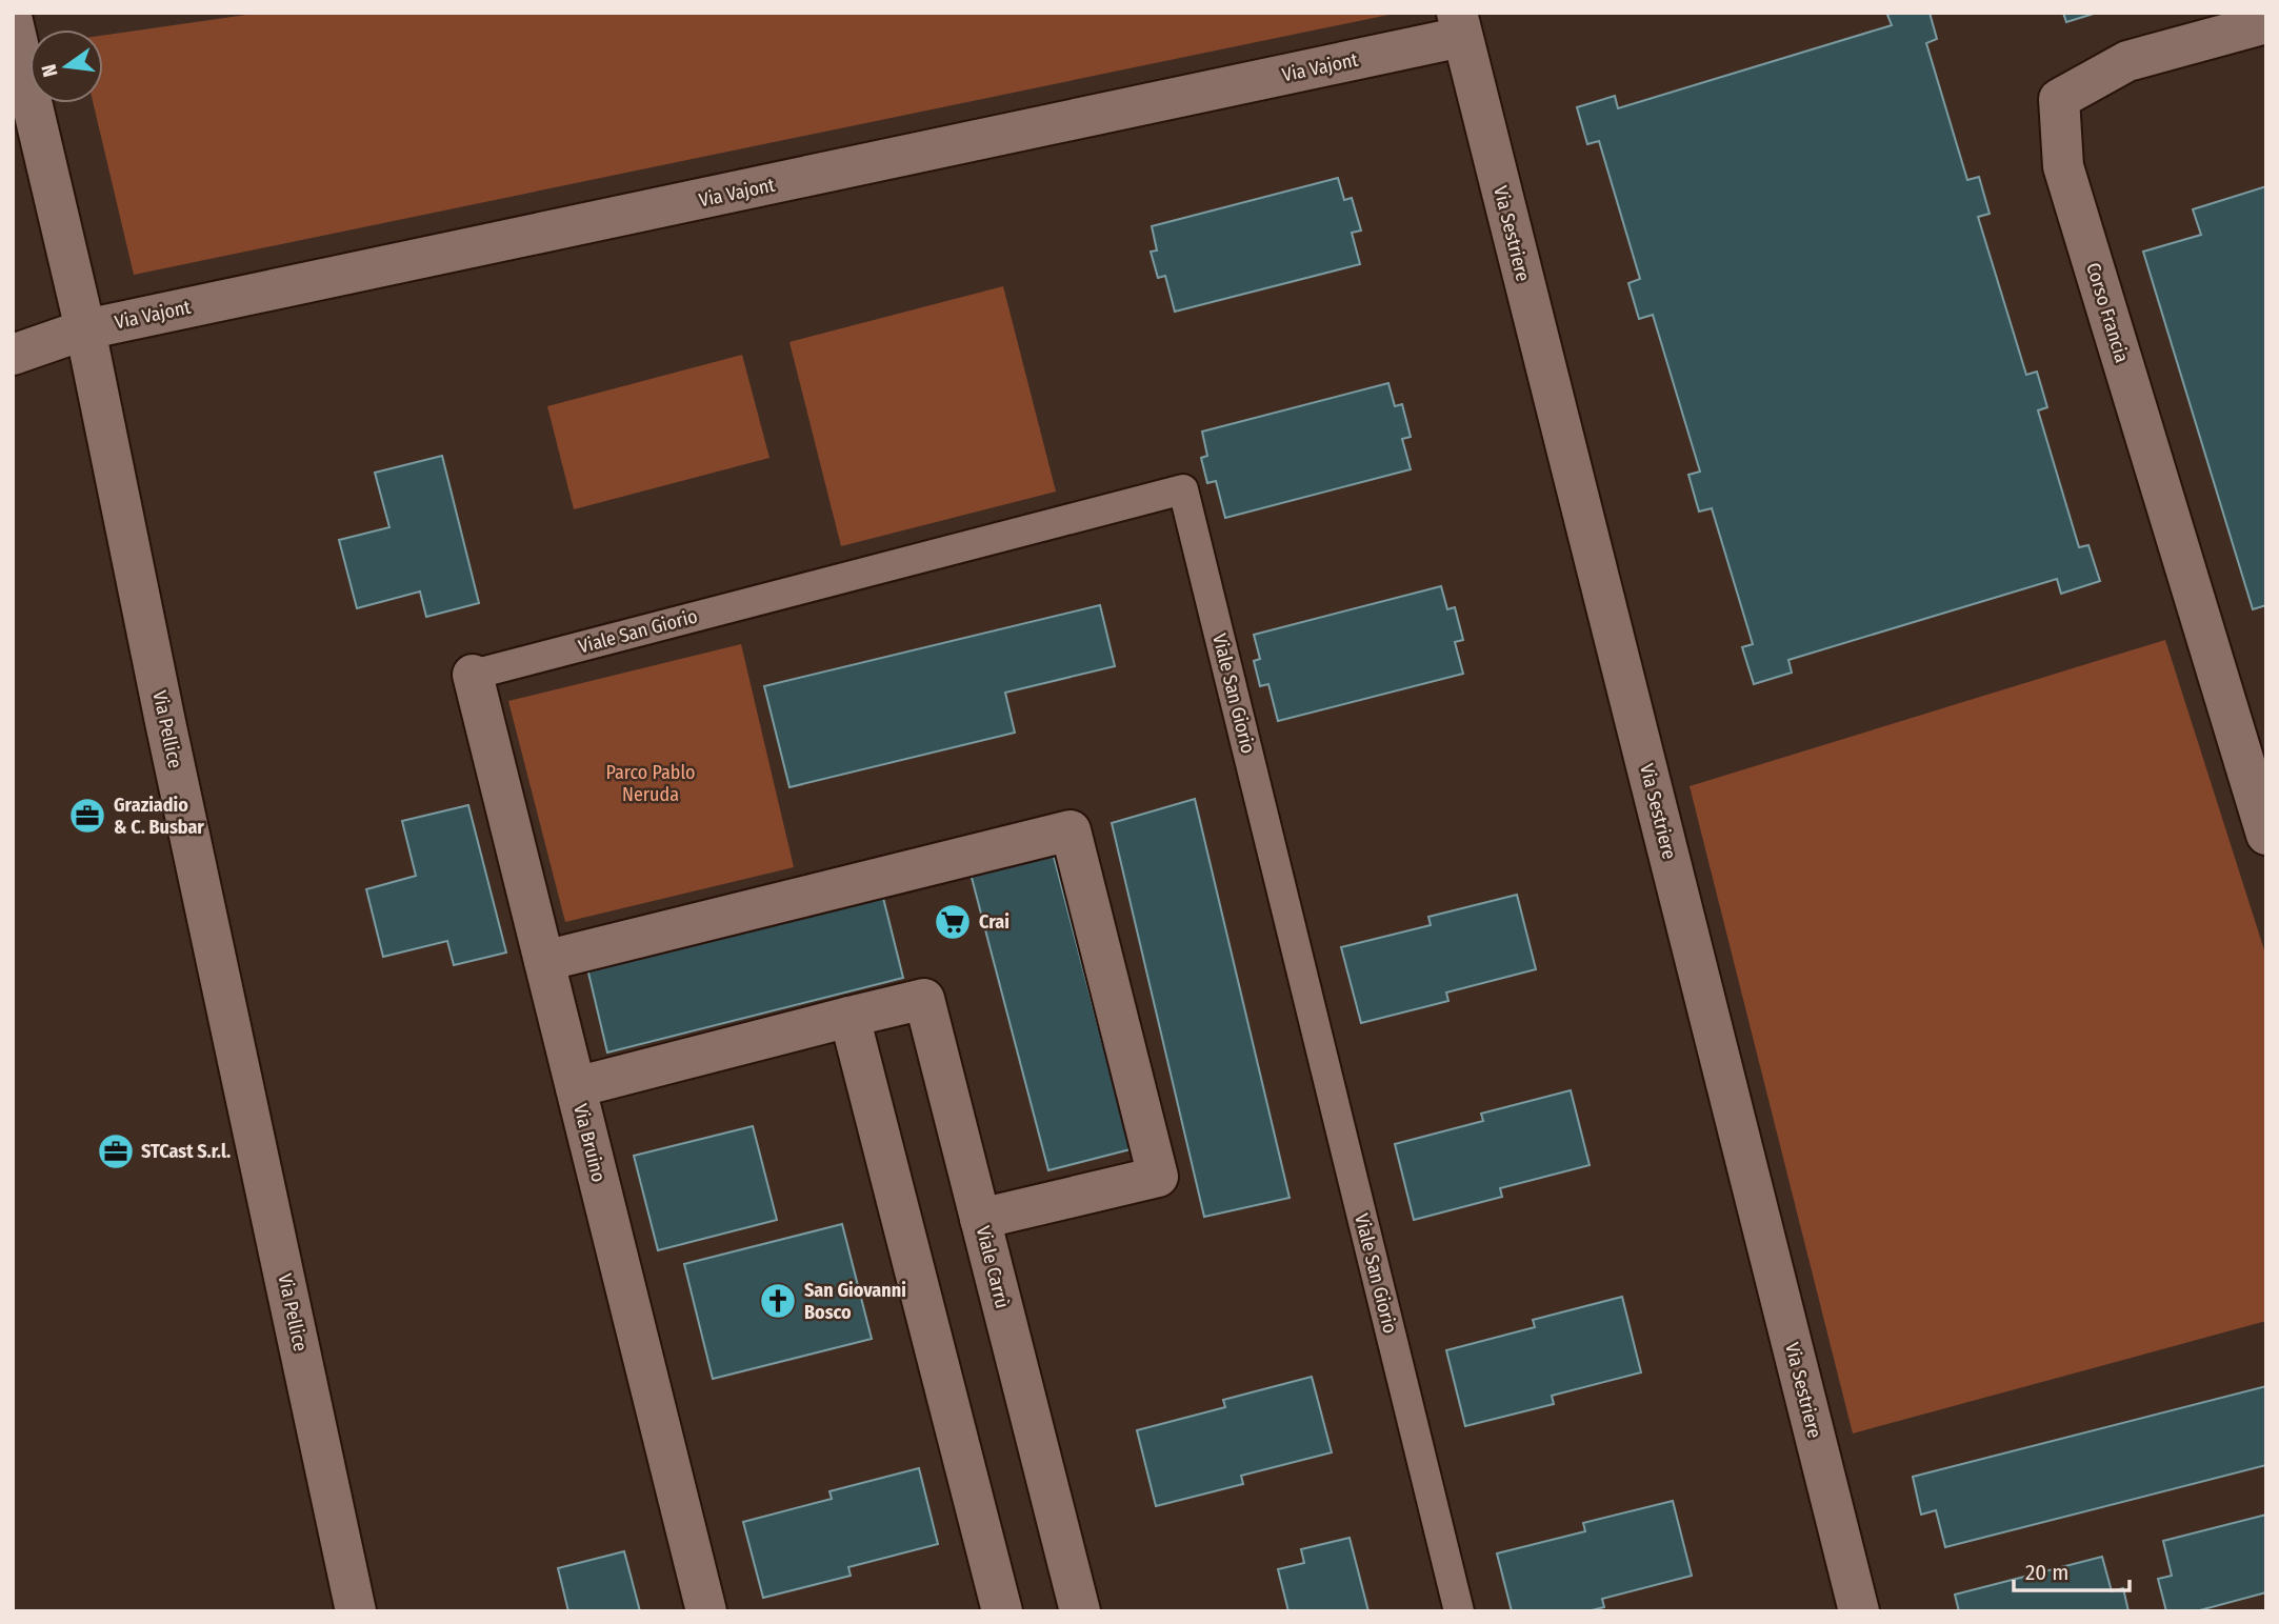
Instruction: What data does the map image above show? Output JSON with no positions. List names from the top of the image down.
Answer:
{
  "streets": {
    "street": [
      "Via Vajont",
      "Via Sestriere",
      "Corso Francia",
      "Viale San Giorio",
      "Via Pellice",
      "Via Bruino",
      "Viale Carrù"
    ]
  },
  "crossings": [
    ["Via Vajont", "Via Sestriere"],
    ["Via Vajont", "Via Pellice"],
    ["Viale San Giorio", "Via Bruino"],
    ["Via Bruino", "Viale Carrù"]
  ],
  "parks": ["Parco Pablo Neruda"],
  "places": {
    "office": ["Graziadio & C. Busbar", "STCast S.r.l."],
    "supermarket": ["Crai"],
    "church": ["San Giovanni Bosco"]
  },
  "scale_bar": "20 m",
  "north": "left"
}
